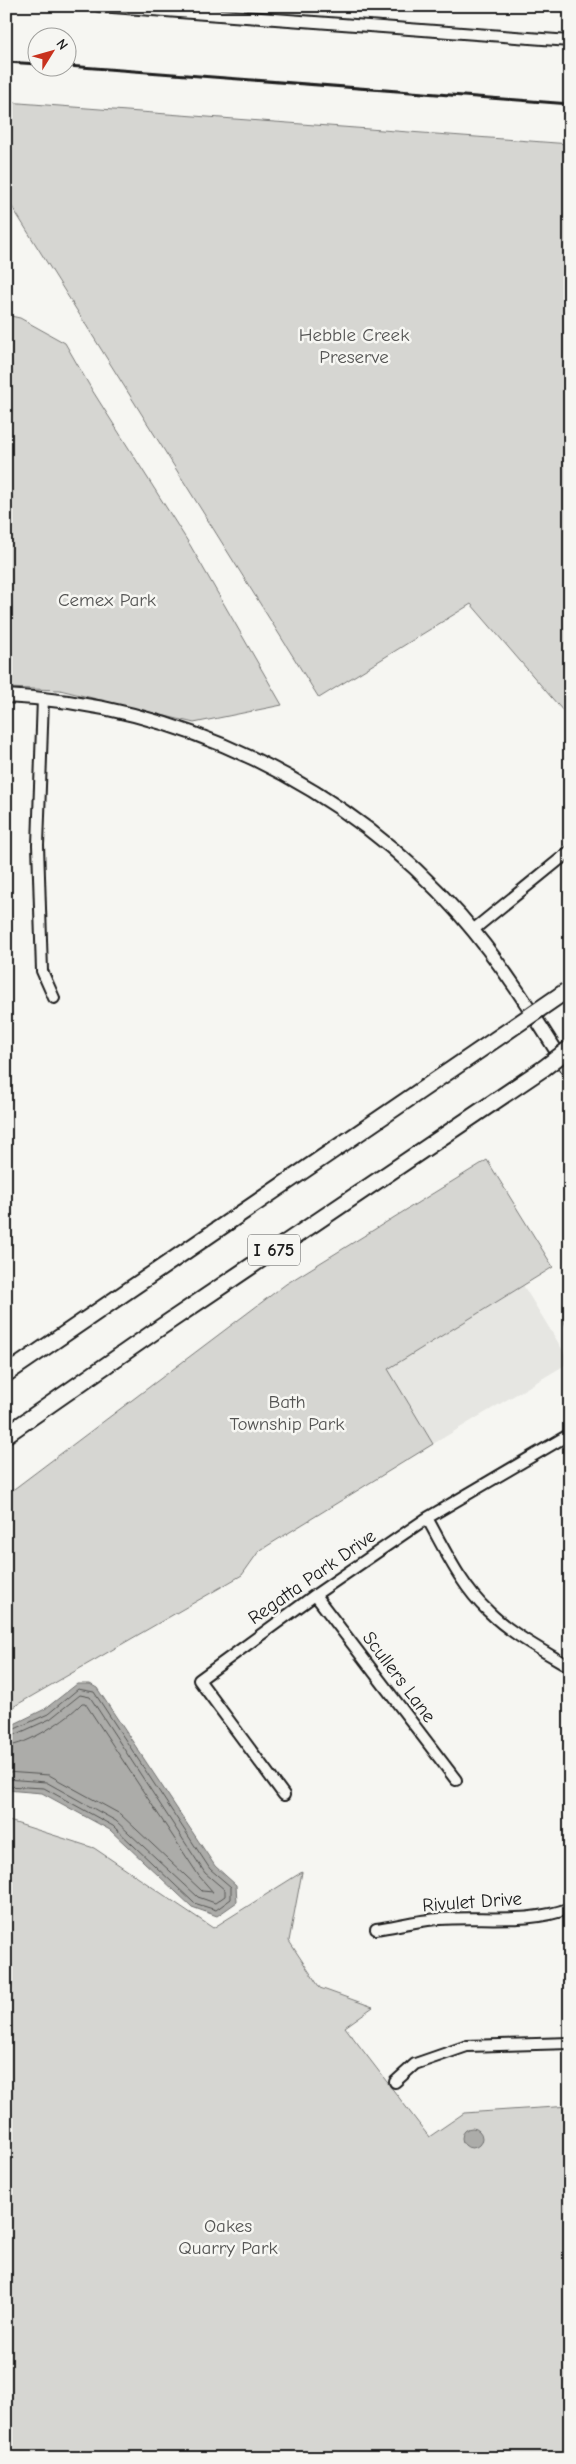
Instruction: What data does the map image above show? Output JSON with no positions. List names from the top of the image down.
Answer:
{
  "streets": {
    "highway": ["I 675"],
    "street": ["Regatta Park Drive", "Scullers Lane", "Rivulet Drive"]
  },
  "crossings": [
    ["Regatta Park Drive", "Scullers Lane"]
  ],
  "parks": [
    "Hebble Creek Preserve",
    "Cemex Park",
    "Bath Township Park",
    "Oakes Quarry Park"
  ],
  "north": "top right"
}
